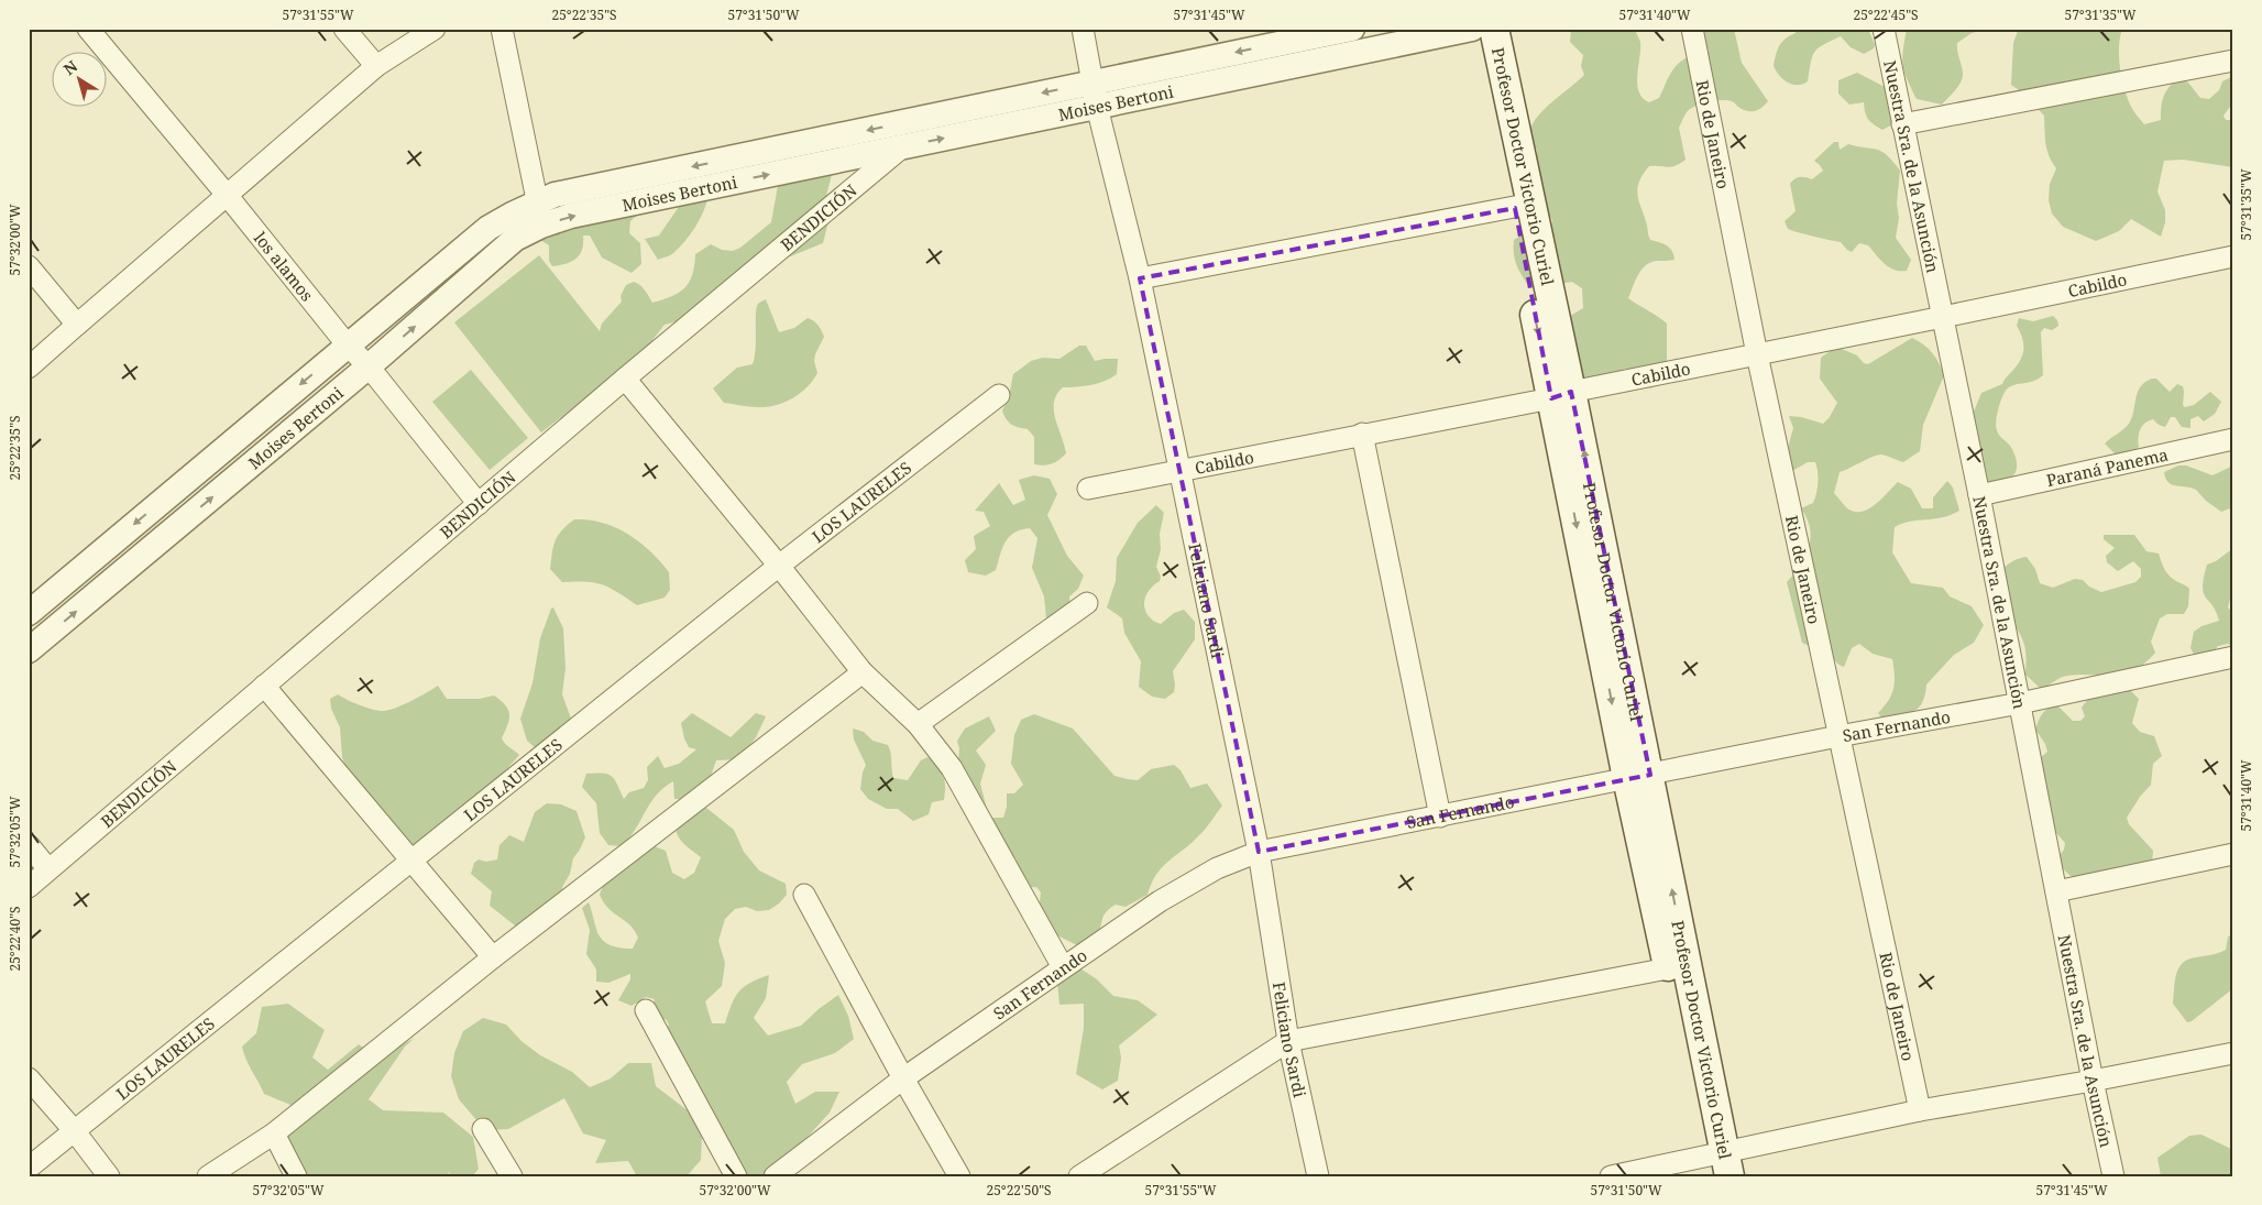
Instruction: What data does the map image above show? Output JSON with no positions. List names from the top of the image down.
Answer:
{
  "streets": {
    "main road": ["Profesor Doctor Victorio Curiel"],
    "street": [
      "Moises Bertoni",
      "Rio de Janeiro",
      "Nuestra Sra. de la Asunción",
      "BENDICIÓN",
      "los alamos",
      "Cabildo",
      "Paraná Panema",
      "LOS LAURELES",
      "Feliciano Sardi",
      "San Fernando"
    ]
  },
  "crossings": [
    ["Moises Bertoni", "Profesor Doctor Victorio Curiel"],
    ["Moises Bertoni", "BENDICIÓN"],
    ["Moises Bertoni", "los alamos"],
    ["Moises Bertoni", "Feliciano Sardi"],
    ["Rio de Janeiro", "Cabildo"],
    ["Rio de Janeiro", "San Fernando"],
    ["Nuestra Sra. de la Asunción", "Cabildo"],
    ["Nuestra Sra. de la Asunción", "Paraná Panema"],
    ["Nuestra Sra. de la Asunción", "San Fernando"],
    ["Profesor Doctor Victorio Curiel", "Cabildo"],
    ["Profesor Doctor Victorio Curiel", "San Fernando"],
    ["BENDICIÓN", "los alamos"],
    ["Cabildo", "Feliciano Sardi"],
    ["Feliciano Sardi", "San Fernando"]
  ],
  "north": "top left",
  "coordinates": [
    "57°31'55\"W",
    "25°22'35\"S",
    "57°31'50\"W",
    "57°31'45\"W",
    "57°31'40\"W",
    "25°22'45\"S",
    "57°31'35\"W",
    "57°32'00\"W",
    "57°32'05\"W",
    "25°22'40\"S",
    "25°22'50\"S"
  ]
}
